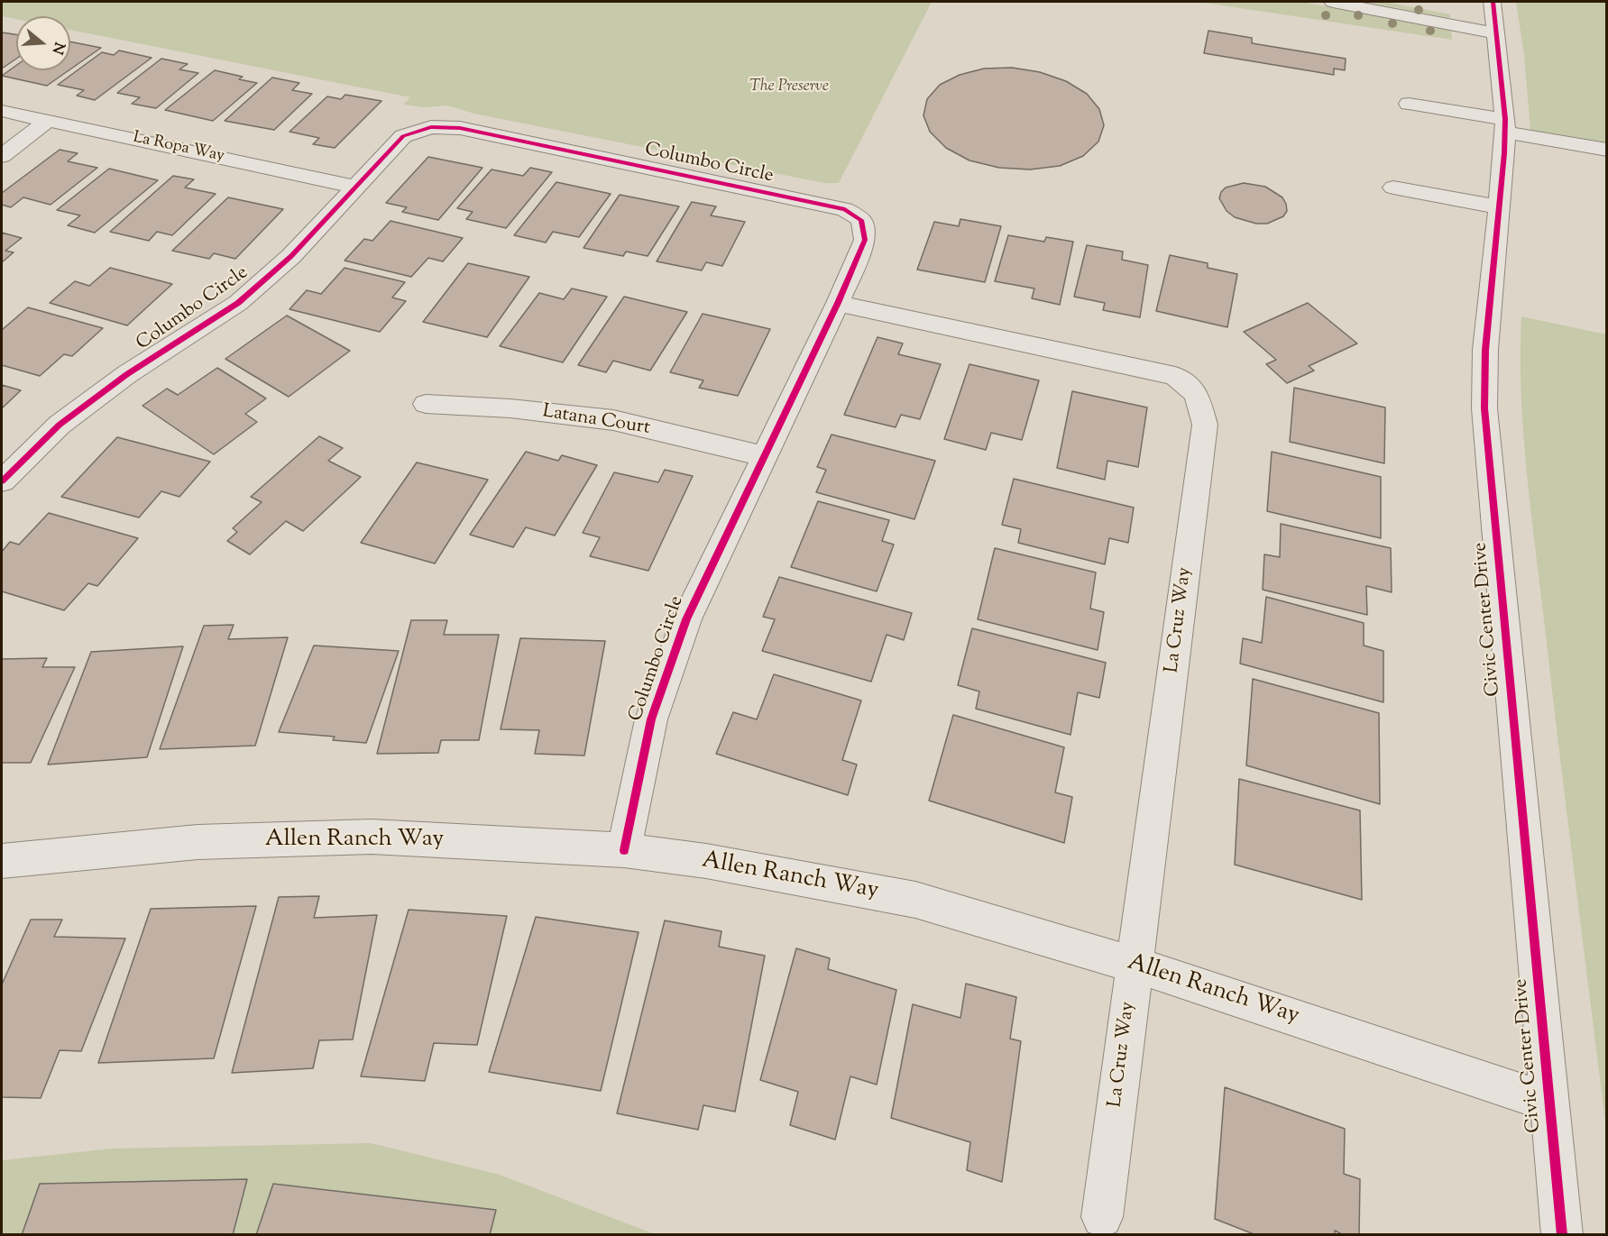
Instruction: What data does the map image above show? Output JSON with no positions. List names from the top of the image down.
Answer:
{
  "streets": {
    "street": [
      "La Ropa Way",
      "Columbo Circle",
      "Latana Court",
      "Civic Center Drive",
      "La Cruz Way",
      "Allen Ranch Way"
    ]
  },
  "crossings": [
    ["La Ropa Way", "Columbo Circle"],
    ["Columbo Circle", "Latana Court"],
    ["Columbo Circle", "La Cruz Way"],
    ["Columbo Circle", "Allen Ranch Way"],
    ["Civic Center Drive", "Allen Ranch Way"],
    ["La Cruz Way", "Allen Ranch Way"]
  ],
  "parks": ["The Preserve"],
  "north": "right"
}
